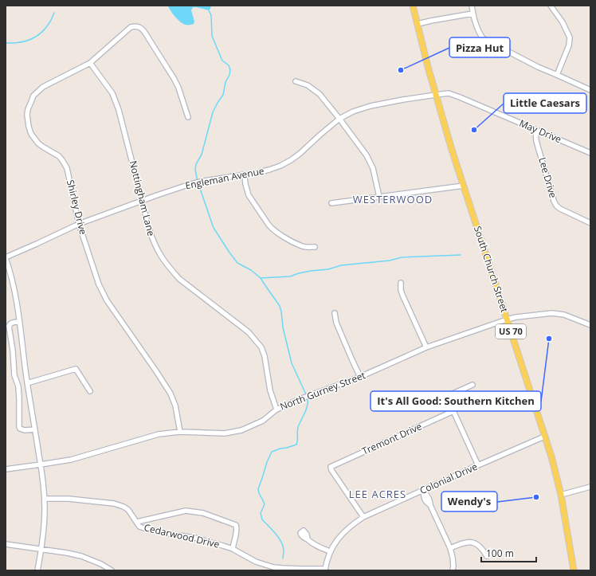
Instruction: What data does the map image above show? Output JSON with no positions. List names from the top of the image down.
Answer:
{
  "streets": {
    "main road": ["South Church Street", "US 70"],
    "street": [
      "May Drive",
      "Lee Drive",
      "Engleman Avenue",
      "Nottingham Lane",
      "Shirley Drive",
      "North Gurney Street",
      "Tremont Drive",
      "Colonial Drive",
      "Cedarwood Drive"
    ]
  },
  "crossings": [
    ["May Drive", "Lee Drive"],
    ["May Drive", "Engleman Avenue"],
    ["May Drive", "South Church Street"],
    ["Engleman Avenue", "Nottingham Lane"],
    ["Engleman Avenue", "Shirley Drive"],
    ["Engleman Avenue", "South Church Street"],
    ["Nottingham Lane", "Shirley Drive"],
    ["Nottingham Lane", "North Gurney Street"],
    ["Shirley Drive", "North Gurney Street"],
    ["South Church Street", "North Gurney Street"],
    ["South Church Street", "Colonial Drive"],
    ["Tremont Drive", "Colonial Drive"],
    ["Colonial Drive", "Cedarwood Drive"]
  ],
  "districts": ["WESTERWOOD", "LEE ACRES"],
  "places": [
    "Pizza Hut",
    "Little Caesars",
    "It's All Good: Southern Kitchen",
    "Wendy's"
  ],
  "scale_bar": "100 m"
}
